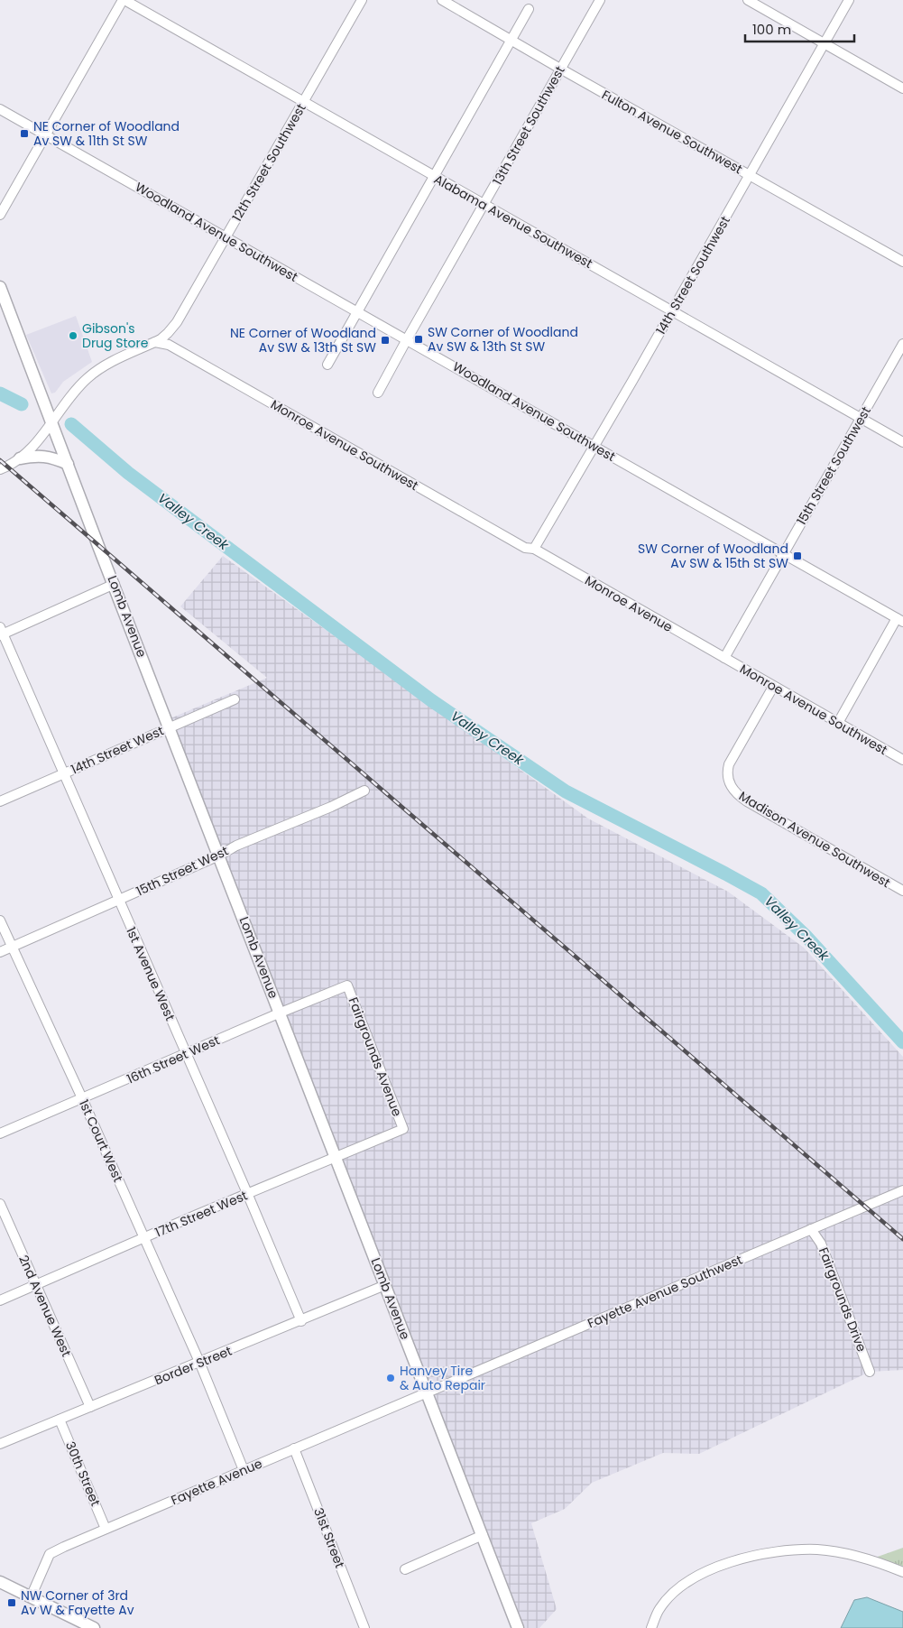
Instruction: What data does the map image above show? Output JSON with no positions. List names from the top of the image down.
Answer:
{
  "streets": {
    "main road": ["Lomb Avenue"],
    "street": [
      "13th Street Southwest",
      "Fulton Avenue Southwest",
      "12th Street Southwest",
      "Alabama Avenue Southwest",
      "Woodland Avenue Southwest",
      "14th Street Southwest",
      "Monroe Avenue Southwest",
      "15th Street Southwest",
      "Monroe Avenue",
      "14th Street West",
      "Madison Avenue Southwest",
      "15th Street West",
      "1st Avenue West",
      "Fairgrounds Avenue",
      "16th Street West",
      "1st Court West",
      "17th Street West",
      "Fayette Avenue Southwest",
      "Fairgrounds Drive",
      "2nd Avenue West",
      "Border Street",
      "30th Street",
      "Fayette Avenue",
      "31st Street"
    ]
  },
  "crossings": [
    ["13th Street Southwest", "Fulton Avenue Southwest"],
    ["13th Street Southwest", "Alabama Avenue Southwest"],
    ["13th Street Southwest", "Woodland Avenue Southwest"],
    ["Fulton Avenue Southwest", "14th Street Southwest"],
    ["12th Street Southwest", "Alabama Avenue Southwest"],
    ["12th Street Southwest", "Woodland Avenue Southwest"],
    ["12th Street Southwest", "Monroe Avenue Southwest"],
    ["12th Street Southwest", "Lomb Avenue"],
    ["Alabama Avenue Southwest", "14th Street Southwest"],
    ["Alabama Avenue Southwest", "15th Street Southwest"],
    ["Woodland Avenue Southwest", "14th Street Southwest"],
    ["Woodland Avenue Southwest", "15th Street Southwest"],
    ["14th Street Southwest", "Monroe Avenue Southwest"],
    ["14th Street Southwest", "Monroe Avenue"],
    ["Monroe Avenue Southwest", "15th Street Southwest"],
    ["Monroe Avenue Southwest", "Monroe Avenue"],
    ["Monroe Avenue Southwest", "Madison Avenue Southwest"],
    ["15th Street Southwest", "Monroe Avenue"],
    ["Lomb Avenue", "14th Street West"],
    ["Lomb Avenue", "15th Street West"],
    ["Lomb Avenue", "16th Street West"],
    ["Lomb Avenue", "17th Street West"],
    ["Lomb Avenue", "Fayette Avenue Southwest"],
    ["Lomb Avenue", "Border Street"],
    ["Lomb Avenue", "Fayette Avenue"],
    ["14th Street West", "1st Avenue West"],
    ["15th Street West", "1st Avenue West"],
    ["15th Street West", "1st Court West"],
    ["1st Avenue West", "16th Street West"],
    ["1st Avenue West", "17th Street West"],
    ["1st Avenue West", "Border Street"],
    ["Fairgrounds Avenue", "16th Street West"],
    ["Fairgrounds Avenue", "17th Street West"],
    ["16th Street West", "1st Court West"],
    ["1st Court West", "17th Street West"],
    ["1st Court West", "Border Street"],
    ["17th Street West", "2nd Avenue West"],
    ["Fayette Avenue Southwest", "Fairgrounds Drive"],
    ["Fayette Avenue Southwest", "Fayette Avenue"],
    ["2nd Avenue West", "Border Street"],
    ["Border Street", "30th Street"],
    ["30th Street", "Fayette Avenue"],
    ["Fayette Avenue", "31st Street"]
  ],
  "water": ["Valley Creek"],
  "places": {
    "transit": [
      "NE Corner of Woodland Av SW & 11th St SW",
      "SW Corner of Woodland Av SW & 13th St SW",
      "NE Corner of Woodland Av SW & 13th St SW",
      "SW Corner of Woodland Av SW & 15th St SW",
      "NW Corner of 3rd Av W & Fayette Av"
    ],
    "other": ["Gibson's Drug Store", "Hanvey Tire & Auto Repair"]
  },
  "scale_bar": "100 m"
}
